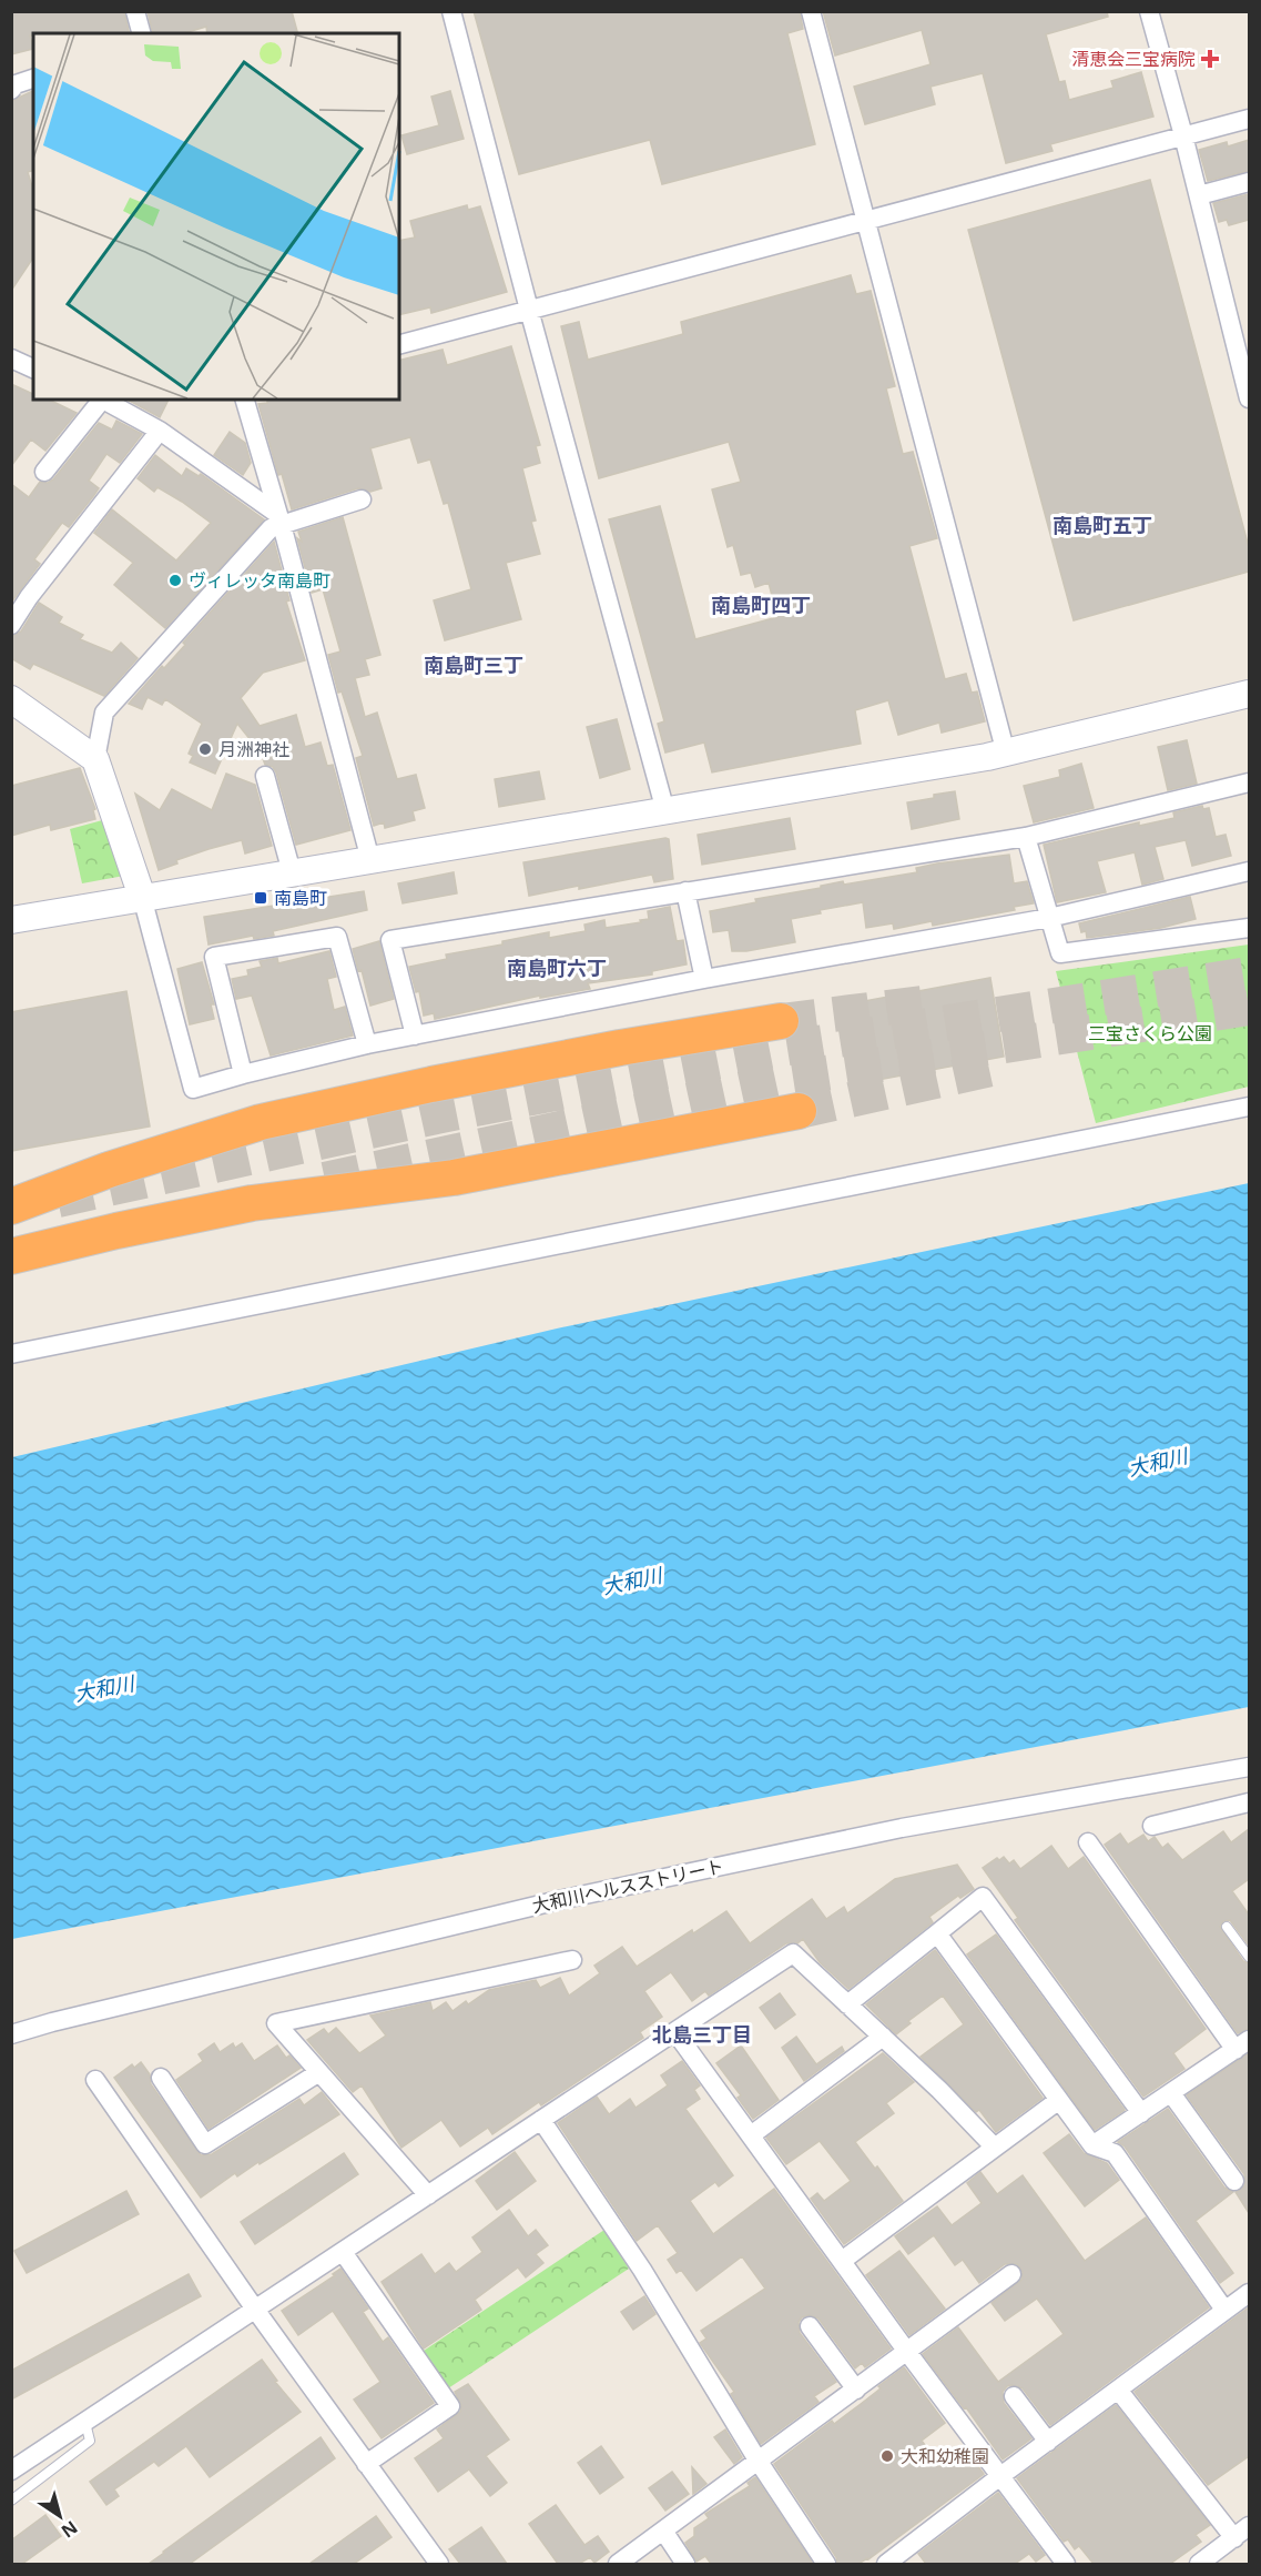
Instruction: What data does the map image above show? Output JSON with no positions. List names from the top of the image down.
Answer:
{
  "streets": {
    "street": ["大和川ヘルスストリート"]
  },
  "districts": [
    "南島町五丁",
    "南島町四丁",
    "南島町三丁",
    "南島町六丁",
    "北島三丁目"
  ],
  "water": ["大和川"],
  "parks": ["三宝さくら公園"],
  "places": {
    "health": ["清恵会三宝病院"],
    "other": ["ヴィレッタ南島町", "月洲神社", "大和幼稚園"],
    "transit": ["南島町"]
  },
  "north": "bottom right"
}
